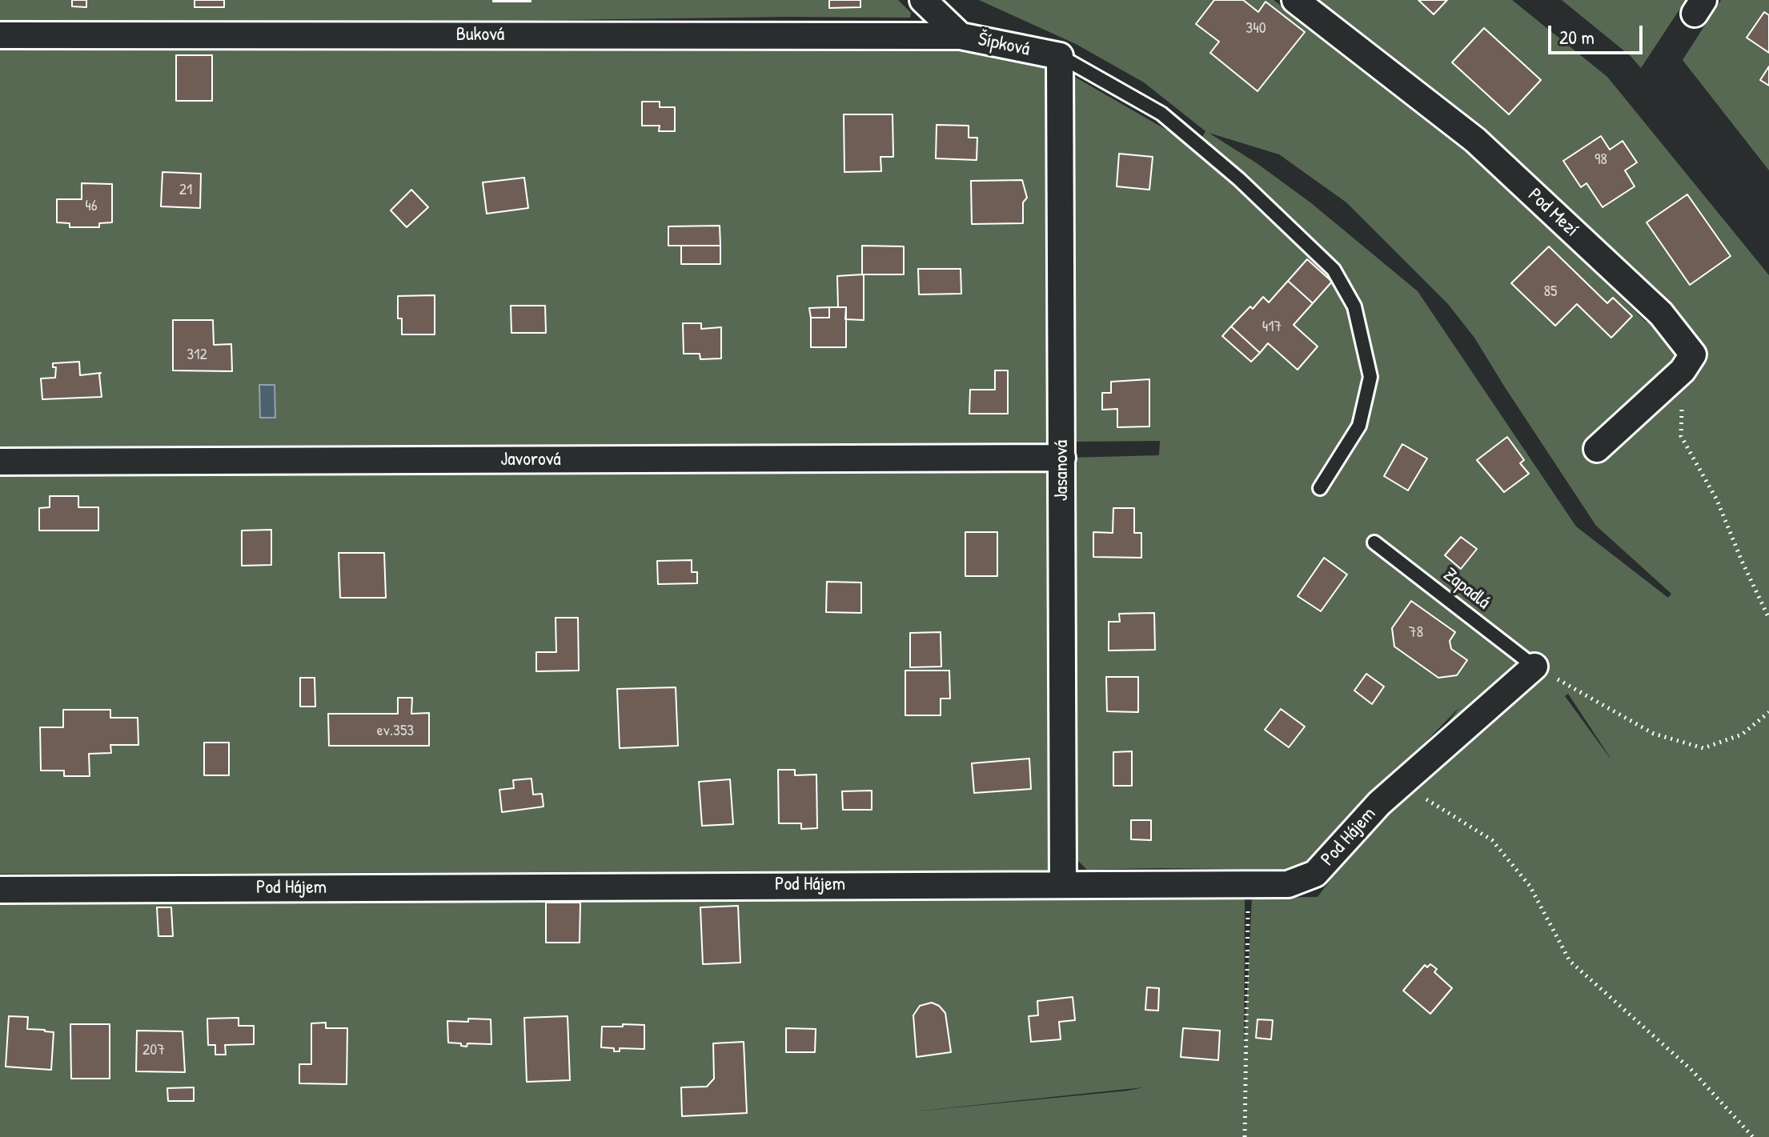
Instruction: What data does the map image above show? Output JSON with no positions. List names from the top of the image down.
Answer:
{
  "streets": {
    "street": [
      "Buková",
      "Šípková",
      "Pod Mezí",
      "Javorová",
      "Jasanová",
      "Pod Hájem"
    ],
    "lane": ["Zapadlá"]
  },
  "crossings": [
    ["Buková", "Šípková"],
    ["Šípková", "Jasanová"],
    ["Javorová", "Jasanová"],
    ["Jasanová", "Pod Hájem"],
    ["Zapadlá", "Pod Hájem"]
  ],
  "house_numbers": [
    "340",
    "98",
    "21",
    "46",
    "85",
    "417",
    "312",
    "78",
    "ev.353",
    "207"
  ],
  "scale_bar": "20 m"
}
